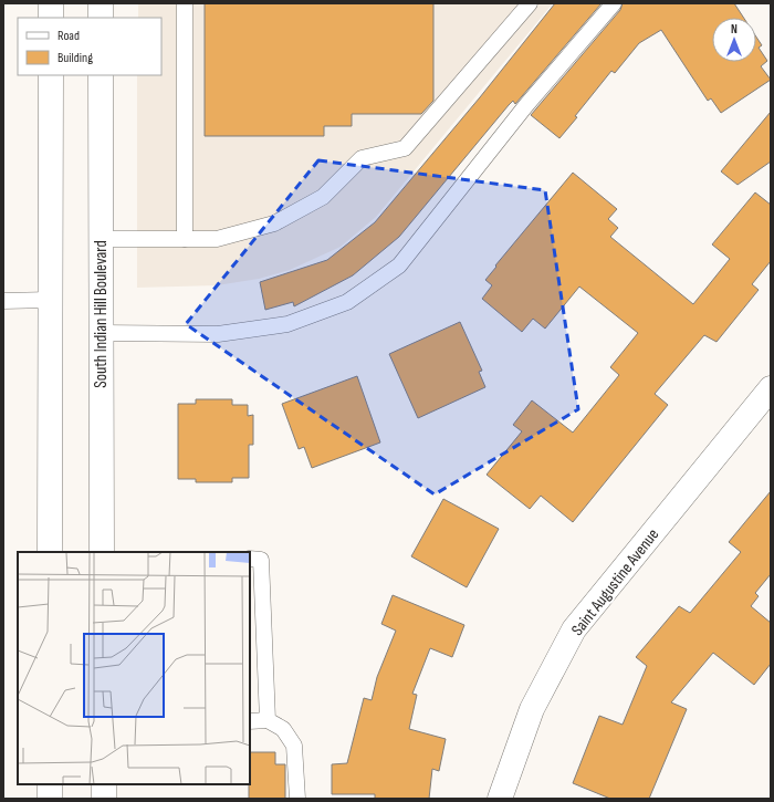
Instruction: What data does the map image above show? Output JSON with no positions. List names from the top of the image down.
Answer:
{
  "streets": {
    "main road": ["South Indian Hill Boulevard", "Saint Augustine Avenue"]
  },
  "legend": ["Road", "Building"],
  "north": "top"
}
